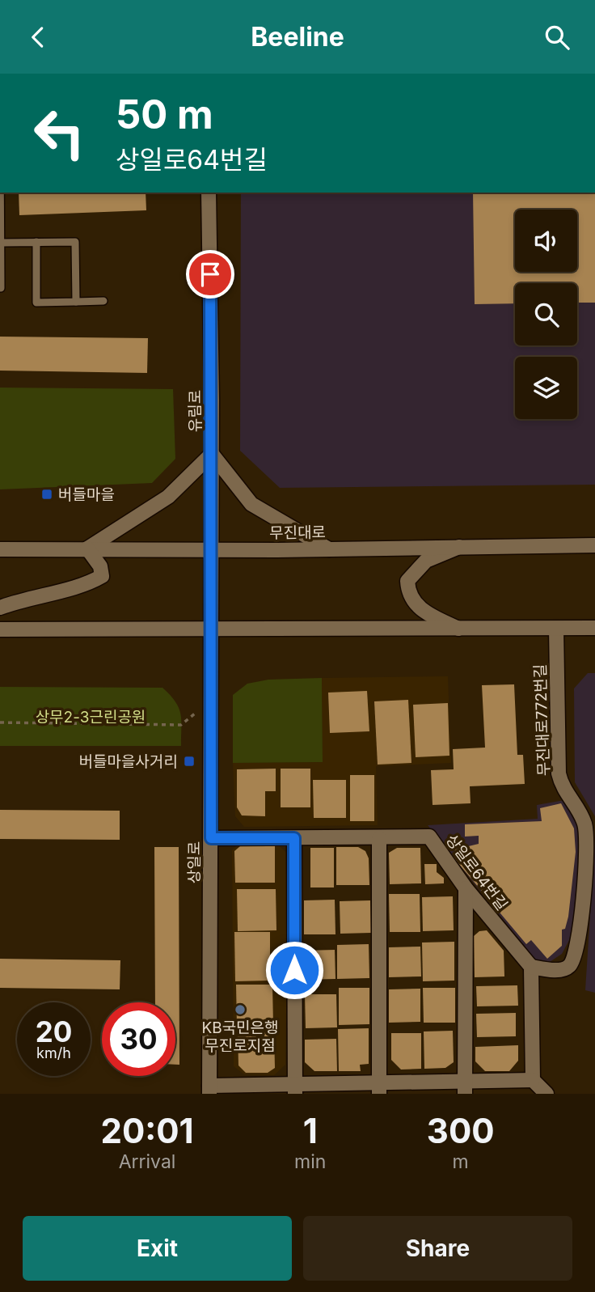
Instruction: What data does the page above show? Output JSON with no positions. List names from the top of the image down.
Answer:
{
  "streets": {
    "street": [
      "유림로",
      "무진대로",
      "무진대로772번길",
      "상일로",
      "상일로64번길"
    ]
  },
  "crossings": [
    ["유림로", "무진대로"],
    ["유림로", "상일로"],
    ["무진대로772번길", "상일로64번길"],
    ["상일로", "상일로64번길"]
  ],
  "parks": ["상무2-3근린공원"],
  "places": {
    "transit": ["버들마을", "버들마을사거리"],
    "other": ["KB국민은행 무진로지점"]
  },
  "page": {
    "header": "Beeline",
    "turn": ["50 m", "상일로64번길"],
    "speed": "20 km/h",
    "limit": "30",
    "eta": [
      "20:01",
      "Arrival",
      "1",
      "min",
      "300",
      "m"
    ],
    "buttons": ["Exit", "Share"]
  }
}
